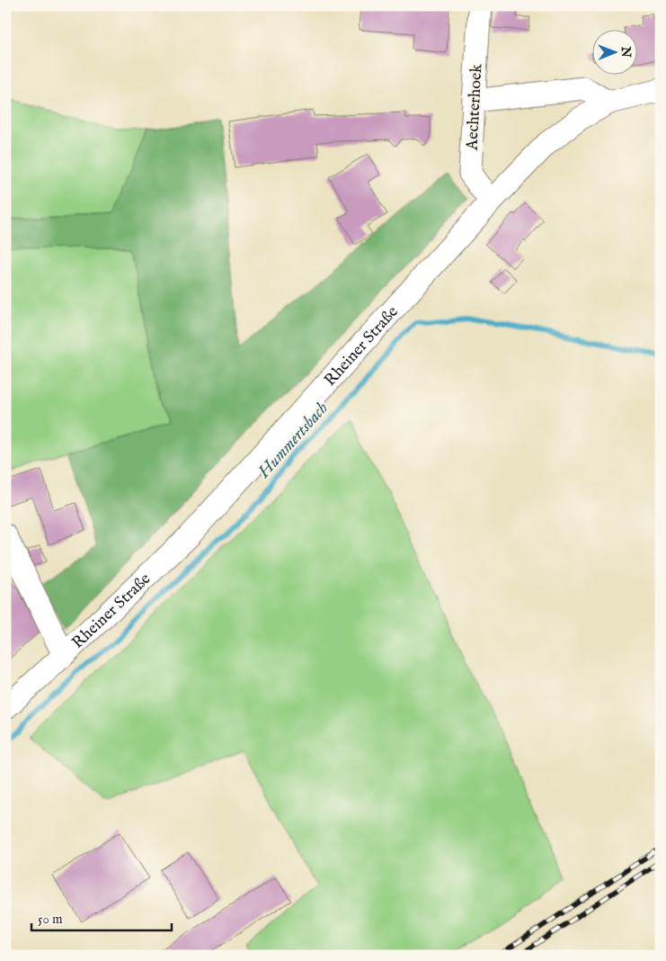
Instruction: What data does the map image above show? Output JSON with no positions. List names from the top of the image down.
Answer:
{
  "streets": {
    "street": ["Aechterhoek", "Rheiner Straße"]
  },
  "crossings": [
    ["Aechterhoek", "Rheiner Straße"]
  ],
  "water": ["Hummertsbach"],
  "scale_bar": "50 m",
  "north": "right"
}
